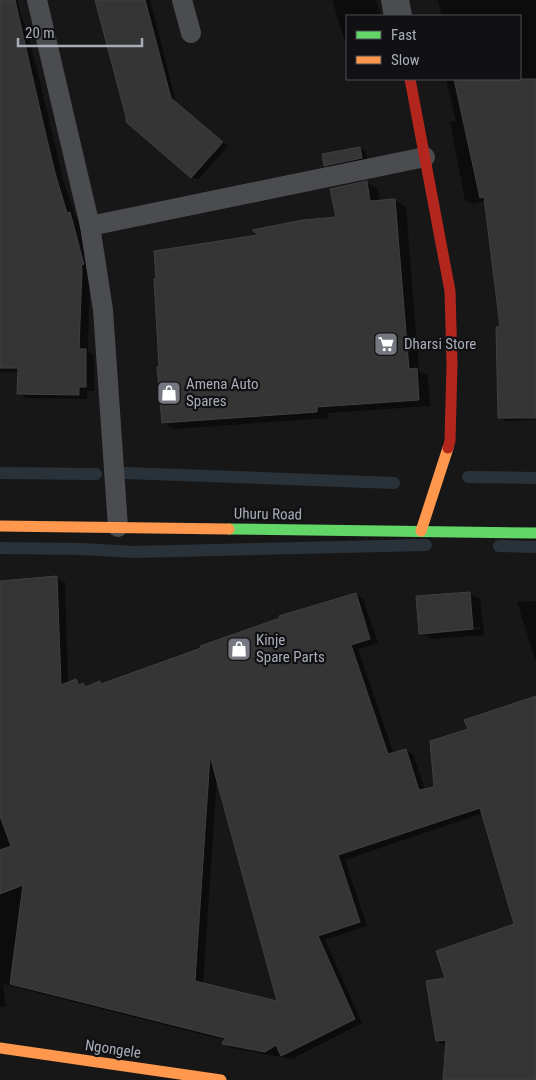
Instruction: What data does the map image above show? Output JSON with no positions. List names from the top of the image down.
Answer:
{
  "streets": {
    "street": ["Uhuru Road", "Ngongele"]
  },
  "places": {
    "supermarket": ["Dharsi Store"],
    "shop": ["Amena Auto Spares", "Kinje Spare Parts"]
  },
  "legend": ["Fast", "Slow"],
  "scale_bar": "20 m"
}
